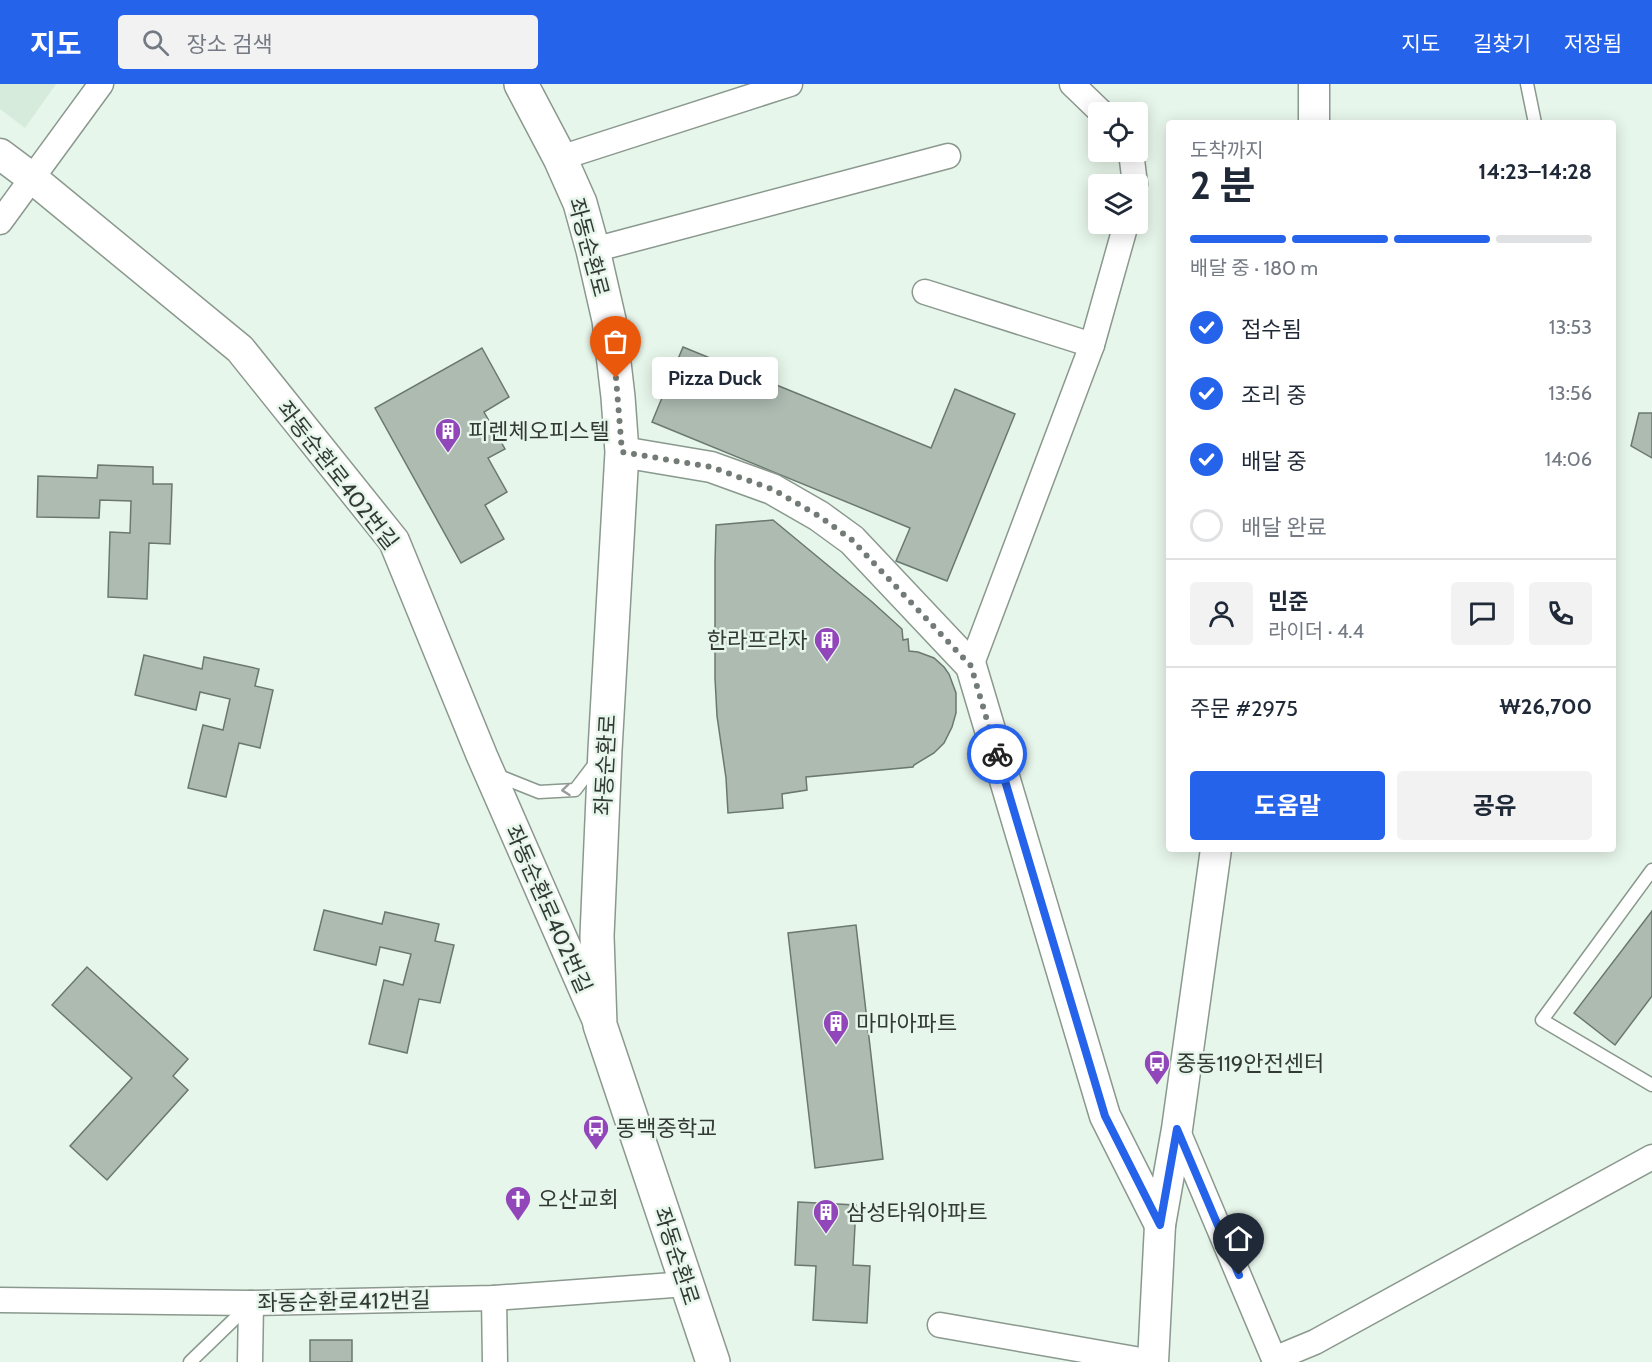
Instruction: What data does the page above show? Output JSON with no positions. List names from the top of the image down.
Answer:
{
  "streets": {
    "main road": ["좌동순환로"],
    "street": ["좌동순환로402번길", "좌동순환로412번길"]
  },
  "crossings": [
    ["좌동순환로", "좌동순환로402번길"],
    ["좌동순환로", "좌동순환로412번길"]
  ],
  "places": {
    "other": ["Pizza Duck"],
    "building": [
      "피렌체오피스텔",
      "한라프라자",
      "마마아파트",
      "삼성타워아파트"
    ],
    "bus stop": ["중동119안전센터", "동백중학교"],
    "church": ["오산교회"]
  },
  "page": {
    "header": "지도",
    "search": "장소 검색",
    "nav": ["지도", "길찾기", "저장됨"],
    "heading": ["2 분", "도착까지", "14:23–14:28"],
    "panel": [
      "민준",
      "라이더 · 4.4",
      "주문 #2975",
      "₩26,700"
    ],
    "bar": "배달 중 · 180 m",
    "list": [
      ["접수됨", "13:53"],
      ["조리 중", "13:56"],
      ["배달 중", "14:06"],
      "배달 완료"
    ],
    "bubble": "Pizza Duck",
    "buttons": ["도움말", "공유"]
  }
}
